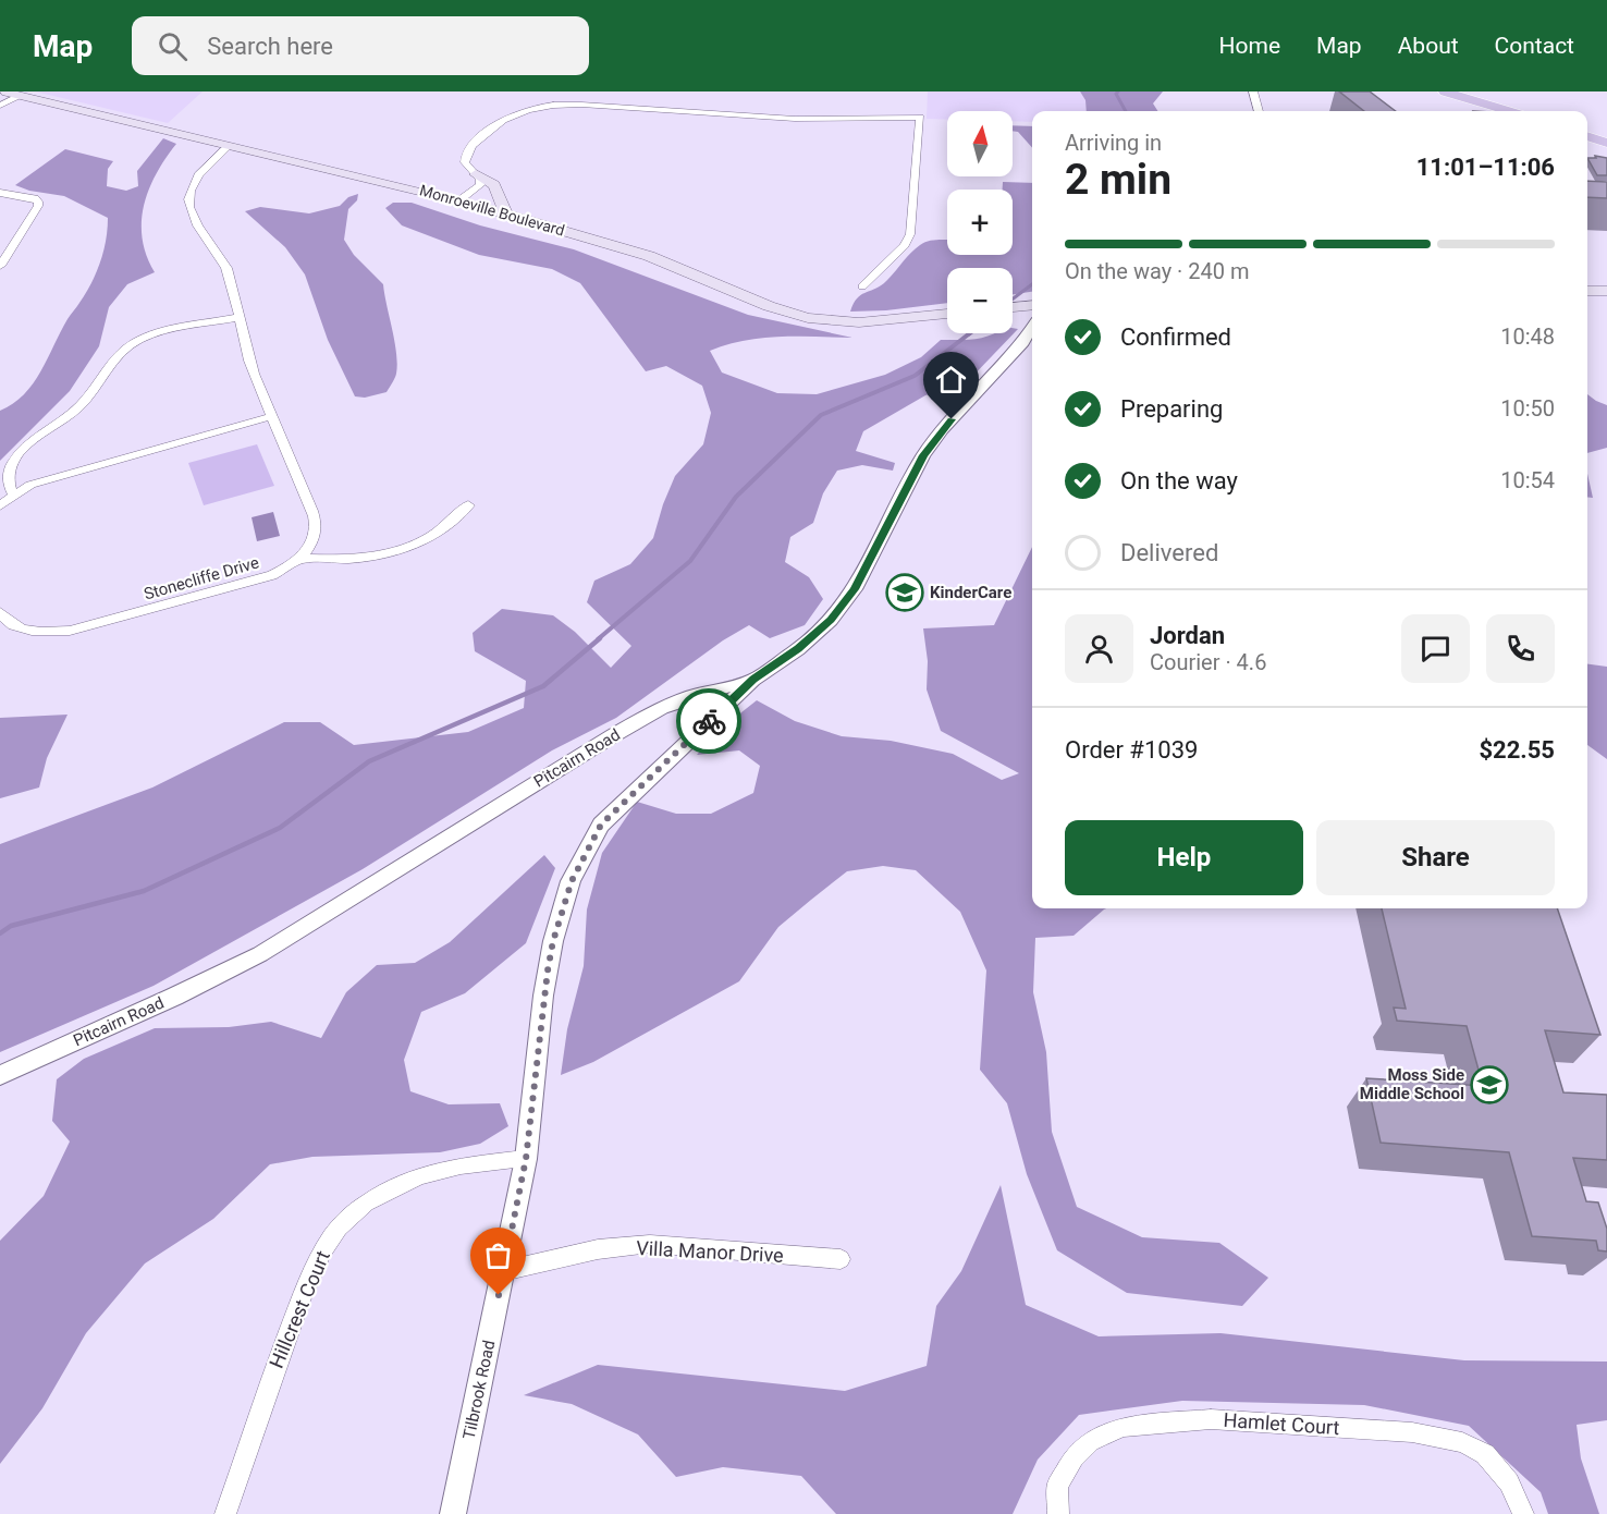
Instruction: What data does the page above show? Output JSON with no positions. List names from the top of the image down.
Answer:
{
  "streets": {
    "main road": ["Monroeville Boulevard"],
    "street": [
      "Stonecliffe Drive",
      "Pitcairn Road",
      "Villa Manor Drive",
      "Hillcrest Court",
      "Tilbrook Road",
      "Hamlet Court"
    ]
  },
  "crossings": [
    ["Pitcairn Road", "Tilbrook Road"],
    ["Villa Manor Drive", "Tilbrook Road"],
    ["Hillcrest Court", "Tilbrook Road"]
  ],
  "places": {
    "school or university": ["KinderCare", "Moss Side Middle School"]
  },
  "north": "top",
  "page": {
    "header": "Map",
    "search": "Search here",
    "nav": [
      "Home",
      "Map",
      "About",
      "Contact"
    ],
    "map_buttons": ["+", "−"],
    "heading": ["2 min", "Arriving in", "11:01–11:06"],
    "panel": [
      "Jordan",
      "Courier · 4.6",
      "Order #1039",
      "$22.55"
    ],
    "bar": "On the way · 240 m",
    "list": [
      ["Confirmed", "10:48"],
      ["Preparing", "10:50"],
      ["On the way", "10:54"],
      "Delivered"
    ],
    "buttons": ["Help", "Share"]
  }
}
